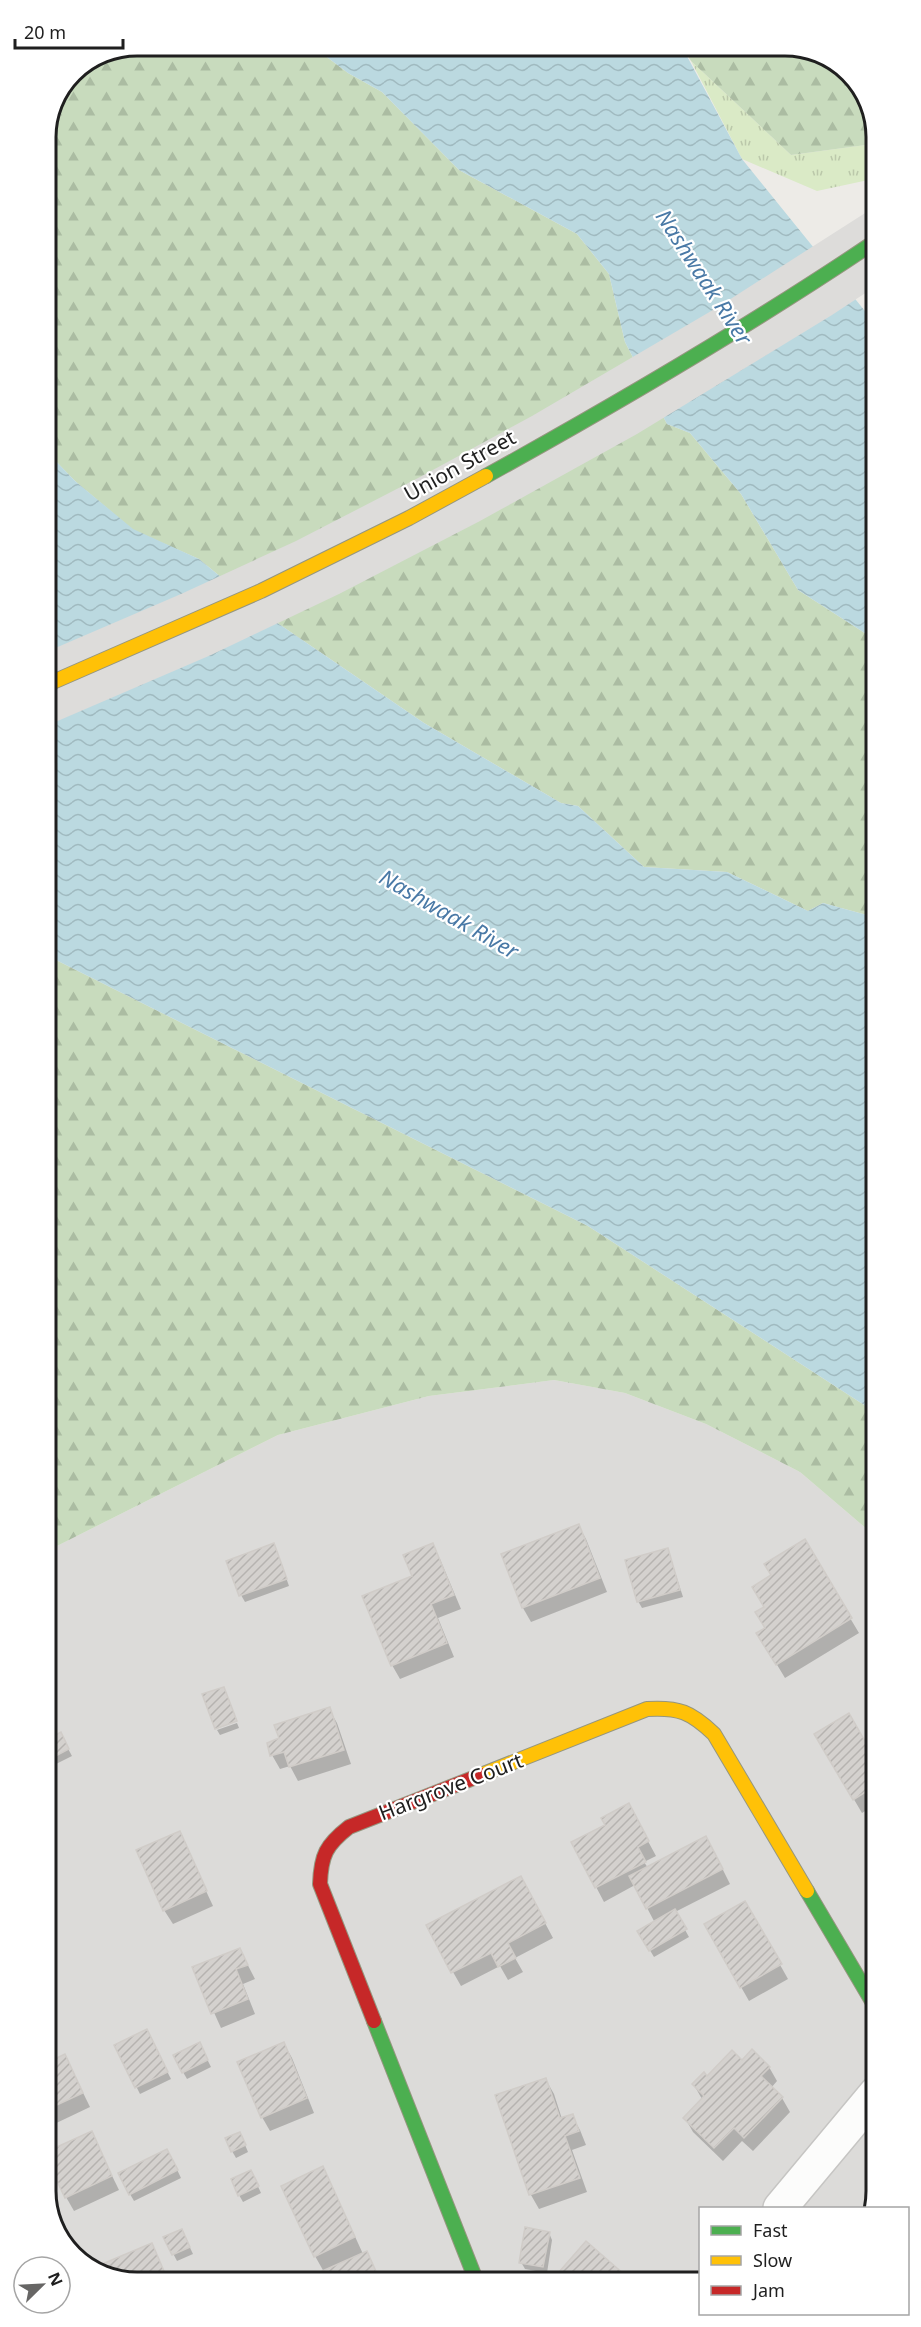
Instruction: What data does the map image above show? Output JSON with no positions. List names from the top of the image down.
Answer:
{
  "streets": {
    "street": ["Union Street", "Hargrove Court"]
  },
  "water": ["Nashwaak River"],
  "legend": ["Fast", "Slow", "Jam"],
  "scale_bar": "20 m",
  "north": "top right"
}
